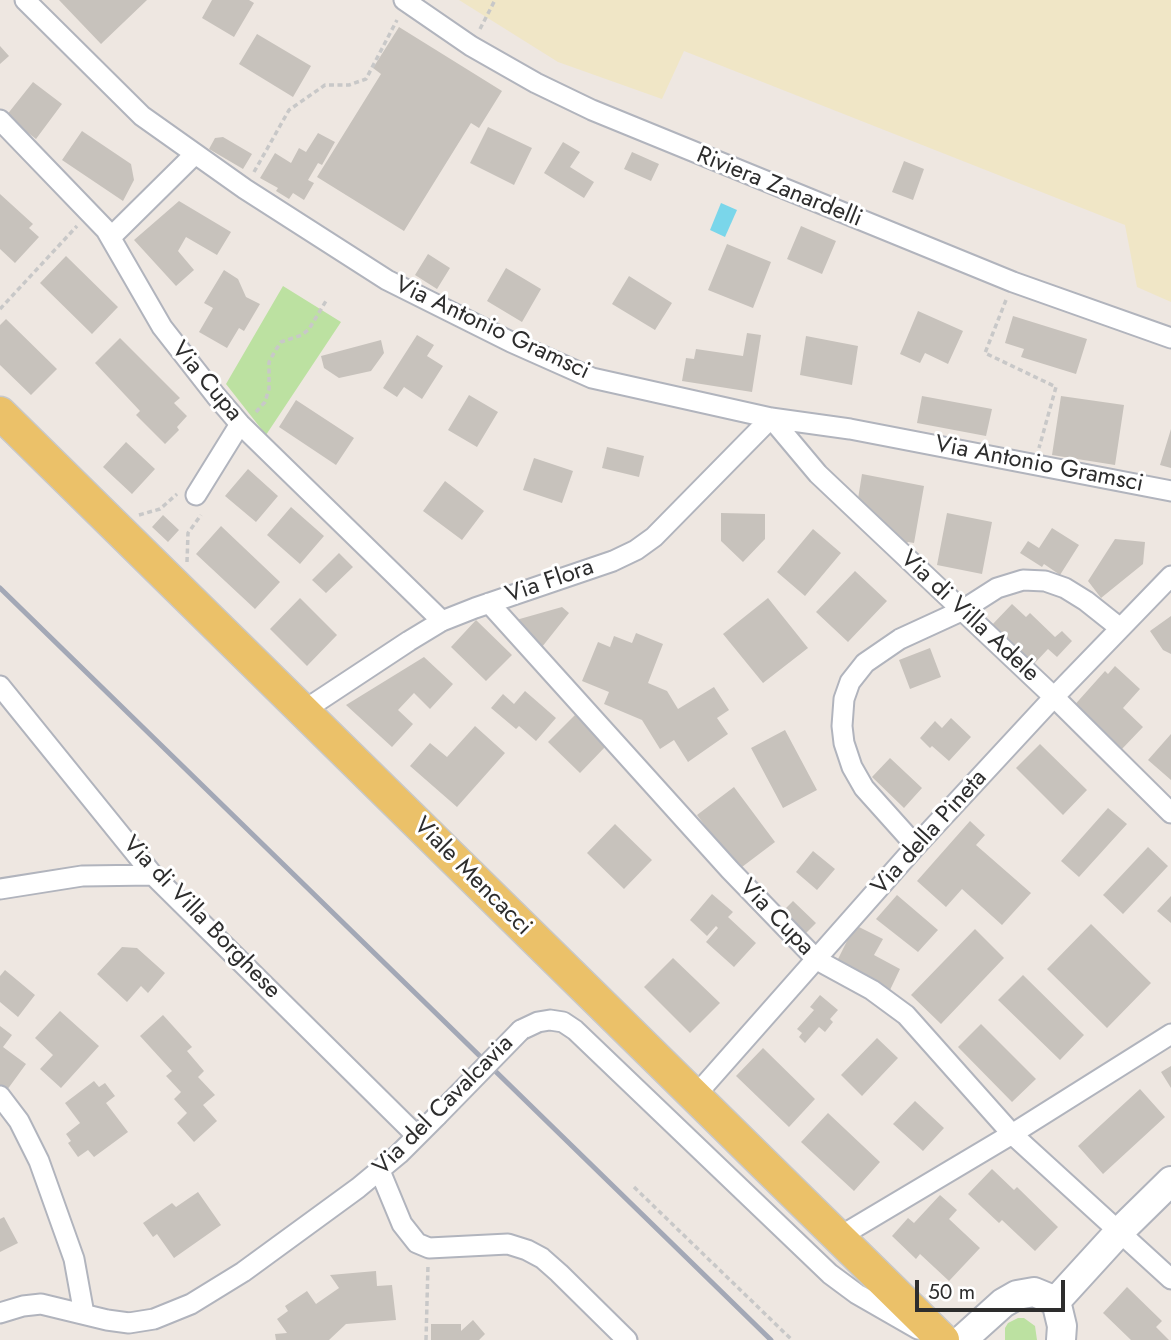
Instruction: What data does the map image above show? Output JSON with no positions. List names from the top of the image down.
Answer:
{
  "streets": {
    "main road": ["Viale Mencacci"],
    "street": [
      "Riviera Zanardelli",
      "Via Antonio Gramsci",
      "Via Cupa",
      "Via Flora",
      "Via di Villa Adele",
      "Via della Pineta",
      "Via di Villa Borghese",
      "Via del Cavalcavia"
    ]
  },
  "crossings": [
    ["Via Antonio Gramsci", "Via Flora"],
    ["Via Antonio Gramsci", "Via di Villa Adele"],
    ["Via Cupa", "Via Flora"],
    ["Via Cupa", "Via della Pineta"],
    ["Via Flora", "Via di Villa Adele"],
    ["Via Flora", "Viale Mencacci"],
    ["Via di Villa Adele", "Via della Pineta"],
    ["Via della Pineta", "Viale Mencacci"],
    ["Via di Villa Borghese", "Via del Cavalcavia"]
  ],
  "scale_bar": "50 m"
}
